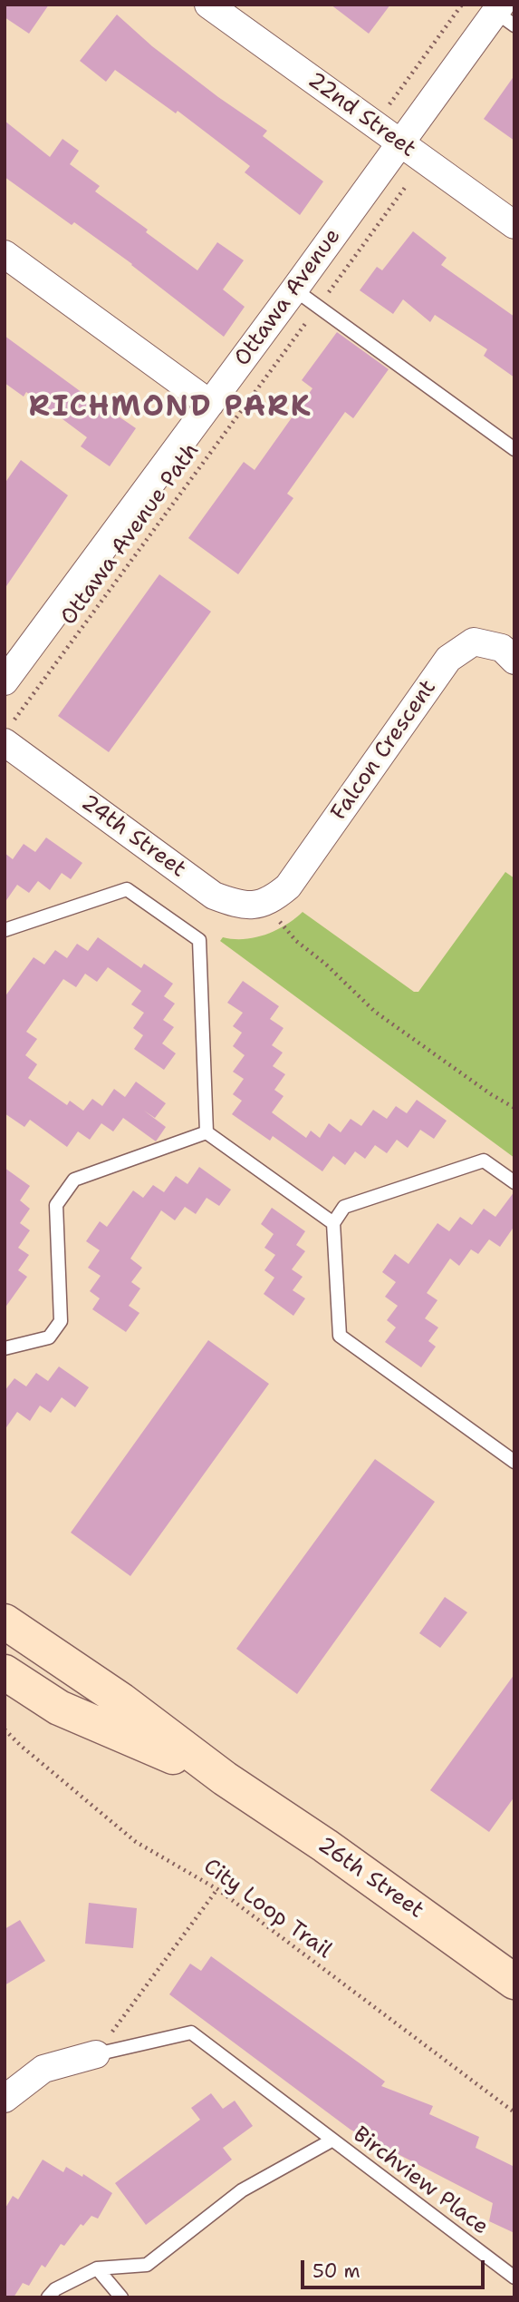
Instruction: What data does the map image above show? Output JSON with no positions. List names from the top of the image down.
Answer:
{
  "streets": {
    "street": [
      "22nd Street",
      "Ottawa Avenue",
      "Falcon Crescent",
      "24th Street",
      "26th Street"
    ],
    "lane": ["Birchview Place"],
    "path": ["Ottawa Avenue Path", "City Loop Trail"]
  },
  "crossings": [
    ["22nd Street", "Ottawa Avenue"],
    ["Ottawa Avenue Path", "24th Street"],
    ["Falcon Crescent", "24th Street"]
  ],
  "districts": ["RICHMOND PARK"],
  "scale_bar": "50 m"
}
